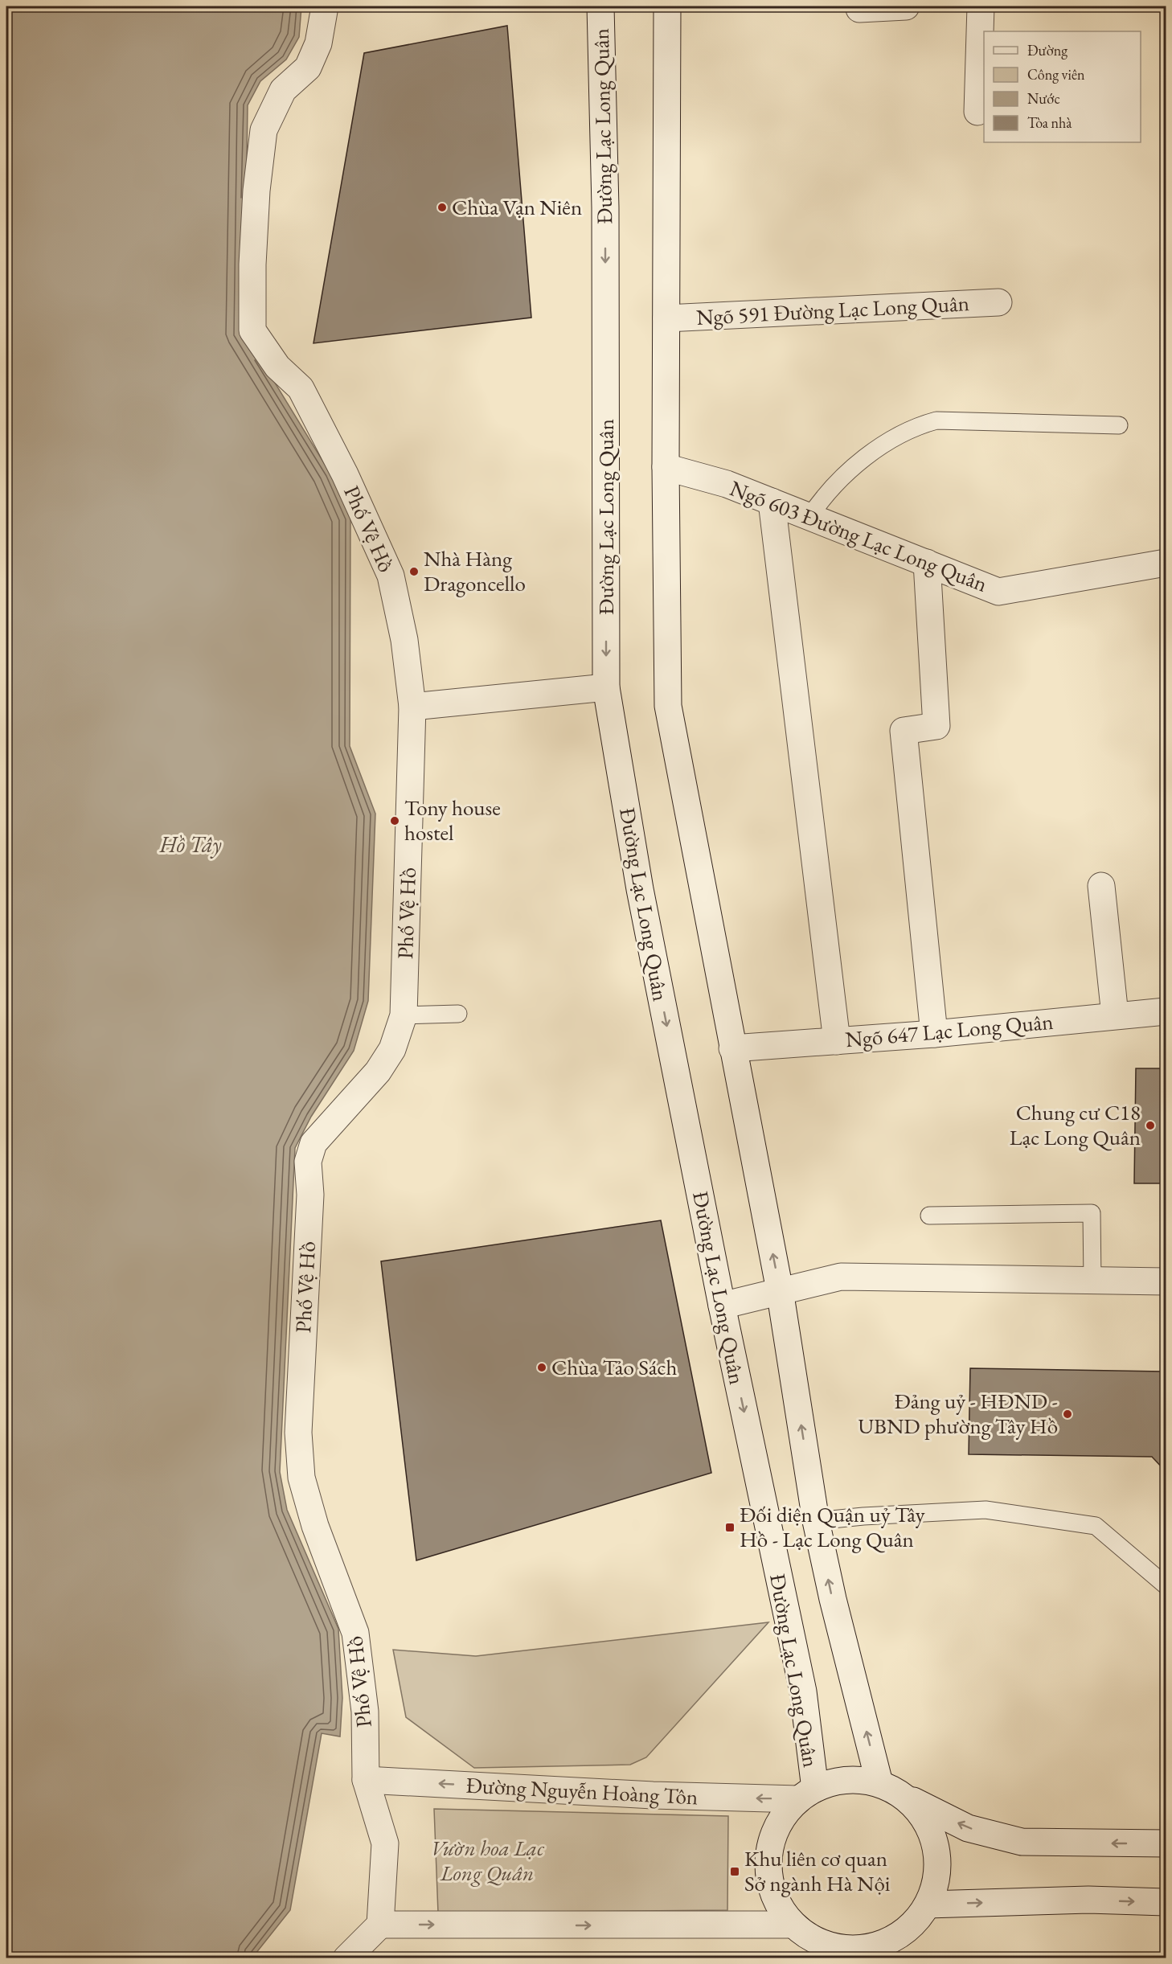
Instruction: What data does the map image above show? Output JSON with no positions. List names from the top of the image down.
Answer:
{
  "streets": {
    "street": [
      "Đường Lạc Long Quân",
      "Ngõ 591 Đường Lạc Long Quân",
      "Phố Vệ Hồ",
      "Ngõ 603 Đường Lạc Long Quân",
      "Ngõ 647 Lạc Long Quân",
      "Đường Nguyễn Hoàng Tôn"
    ]
  },
  "crossings": [
    ["Đường Lạc Long Quân", "Đường Nguyễn Hoàng Tôn"],
    ["Phố Vệ Hồ", "Đường Nguyễn Hoàng Tôn"]
  ],
  "water": ["Hồ Tây"],
  "parks": ["Vườn hoa Lạc Long Quân"],
  "places": {
    "other": [
      "Chùa Vạn Niên",
      "Nhà Hàng Dragoncello",
      "Tony house hostel",
      "Chung cư C18 Lạc Long Quân",
      "Chùa Tảo Sách",
      "Đảng uỷ - HĐND - UBND phường Tây Hồ"
    ],
    "transit": ["Đối diện Quận uỷ Tây Hồ - Lạc Long Quân", "Khu liên cơ quan Sở ngành Hà Nội"]
  },
  "legend": [
    "Đường",
    "Công viên",
    "Nước",
    "Tòa nhà"
  ]
}
